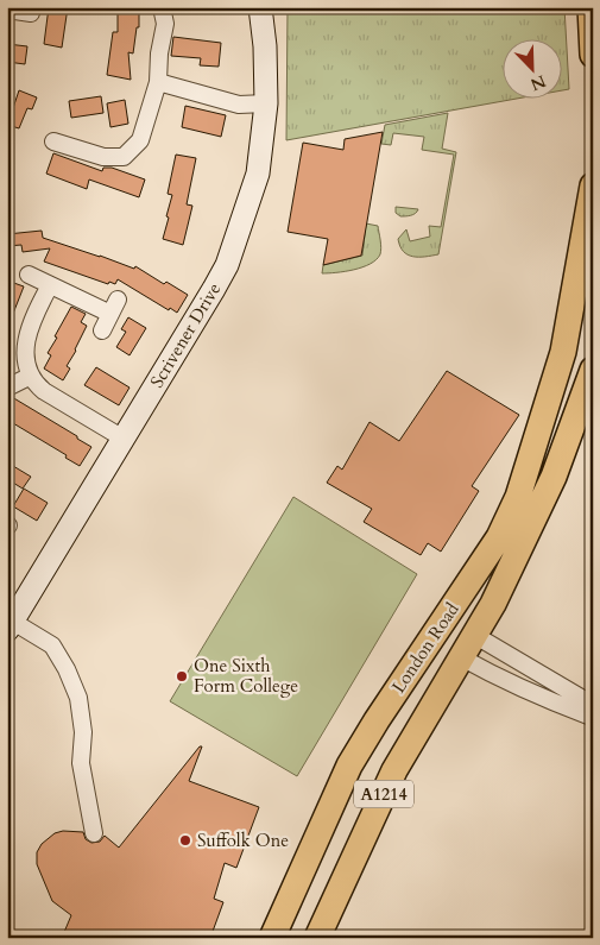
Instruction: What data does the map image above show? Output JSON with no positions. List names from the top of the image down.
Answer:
{
  "streets": {
    "main road": ["London Road", "A1214"],
    "street": ["Scrivener Drive"]
  },
  "places": ["One Sixth Form College", "Suffolk One"],
  "north": "bottom right"
}
